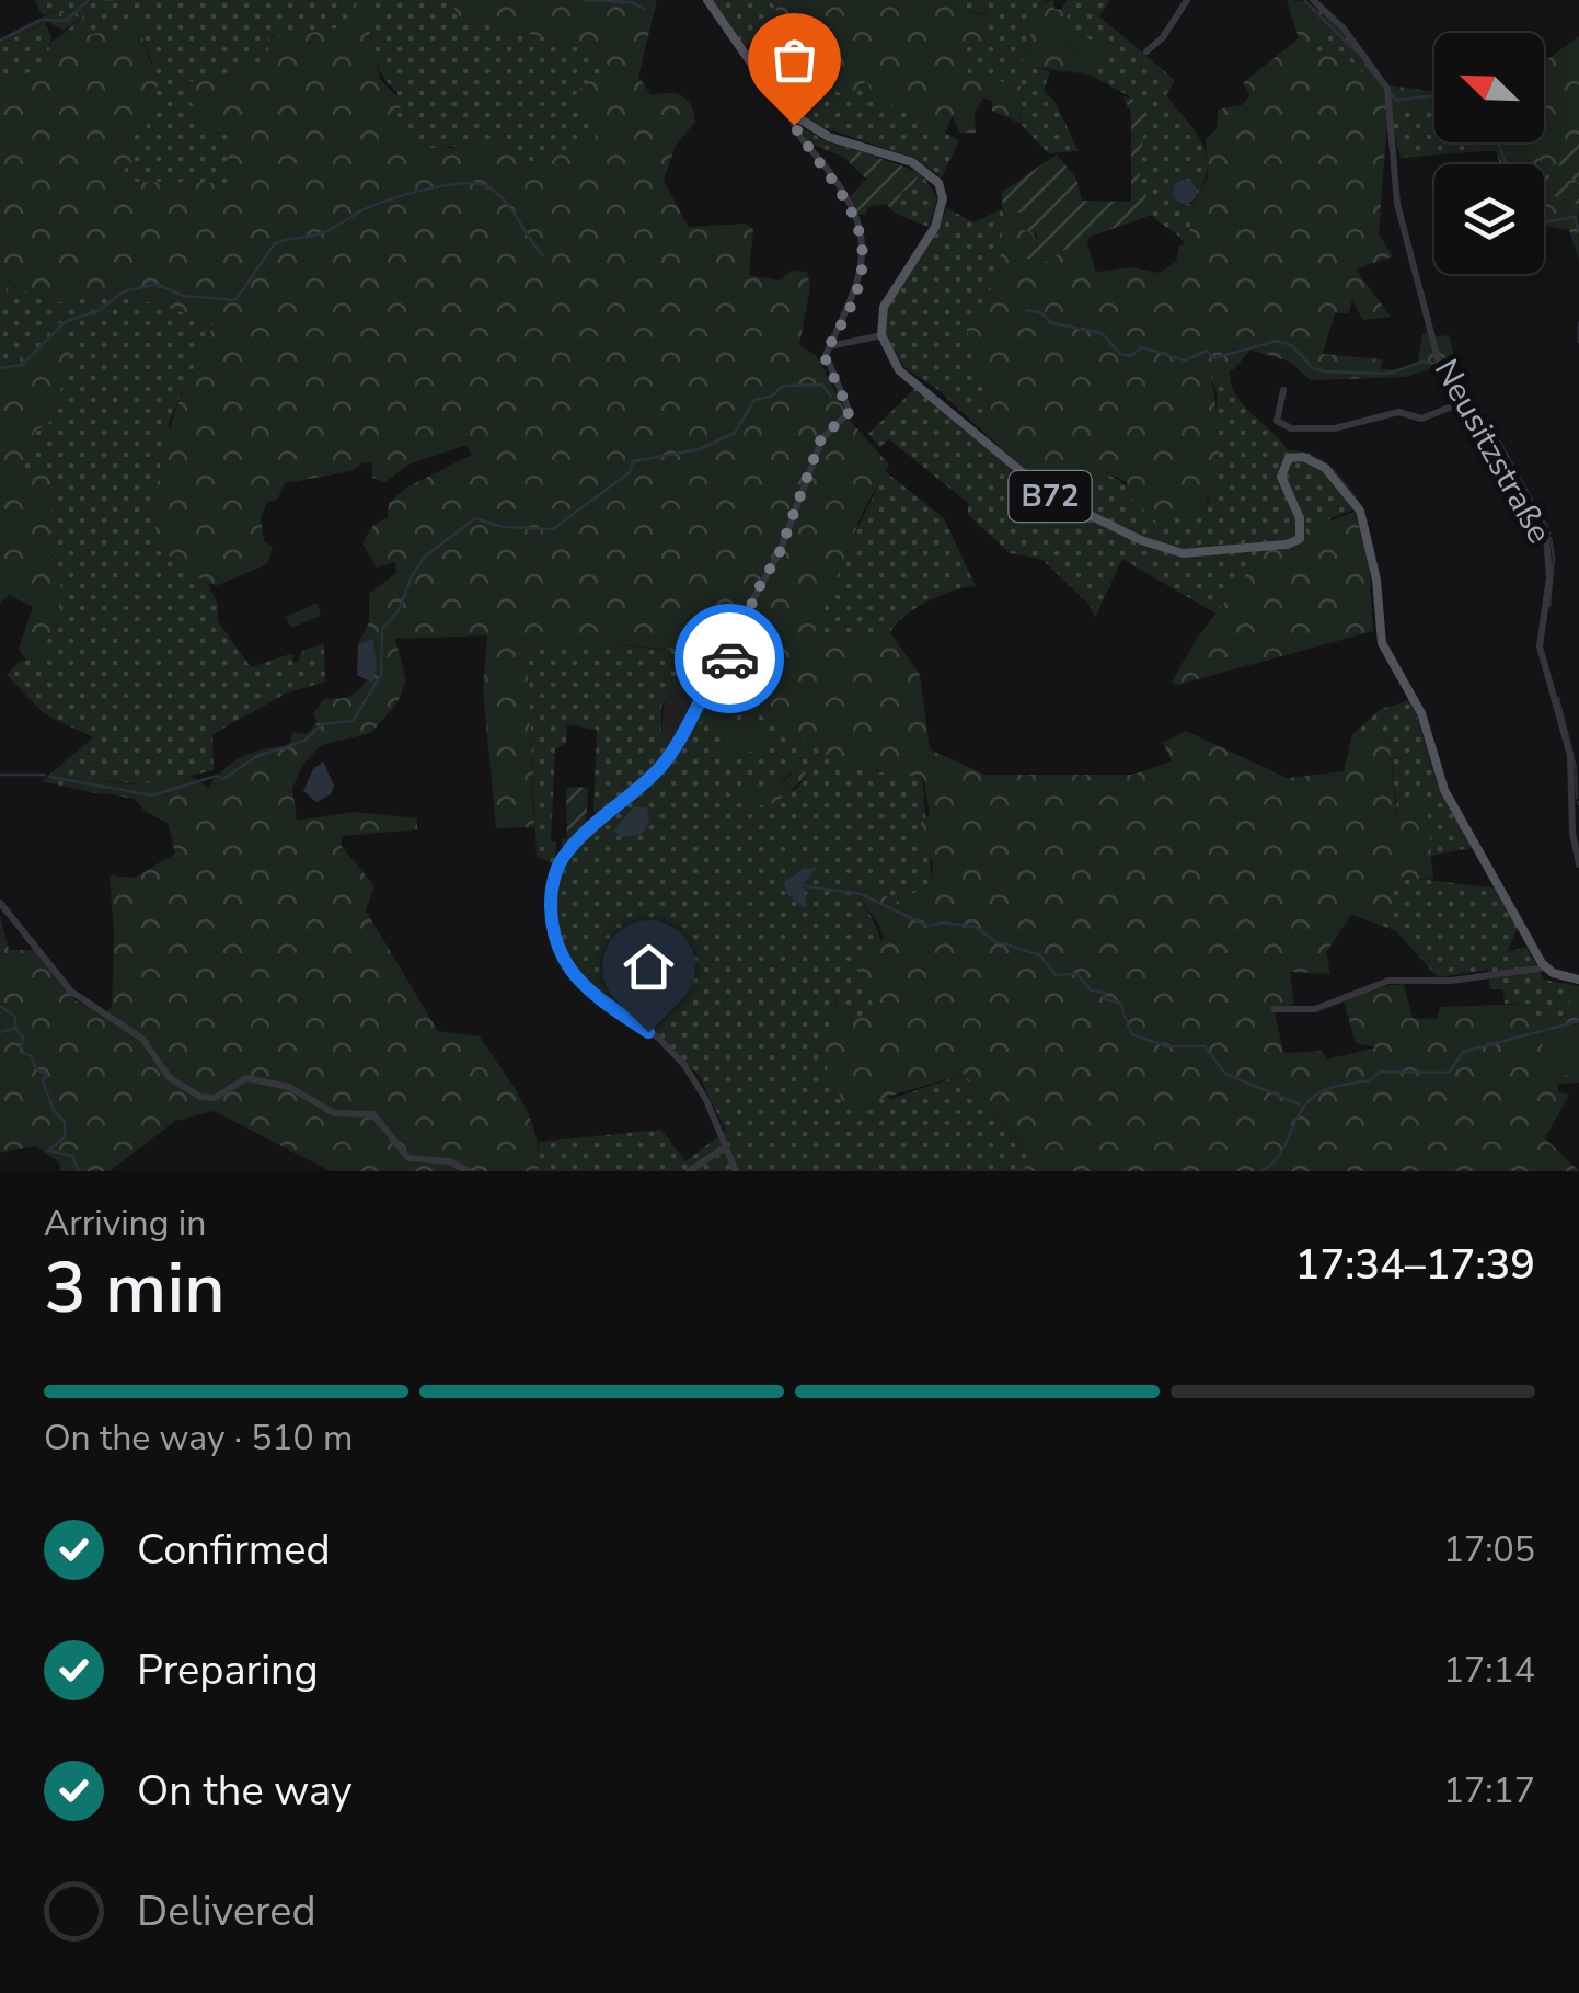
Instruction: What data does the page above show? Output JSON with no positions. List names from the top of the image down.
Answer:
{
  "streets": {
    "main road": ["B72"],
    "street": ["Neusitzstraße"]
  },
  "north": "top left",
  "page": {
    "heading": ["3 min", "Arriving in", "17:34–17:39"],
    "bar": "On the way · 510 m",
    "list": [
      ["Confirmed", "17:05"],
      ["Preparing", "17:14"],
      ["On the way", "17:17"],
      "Delivered"
    ]
  }
}
